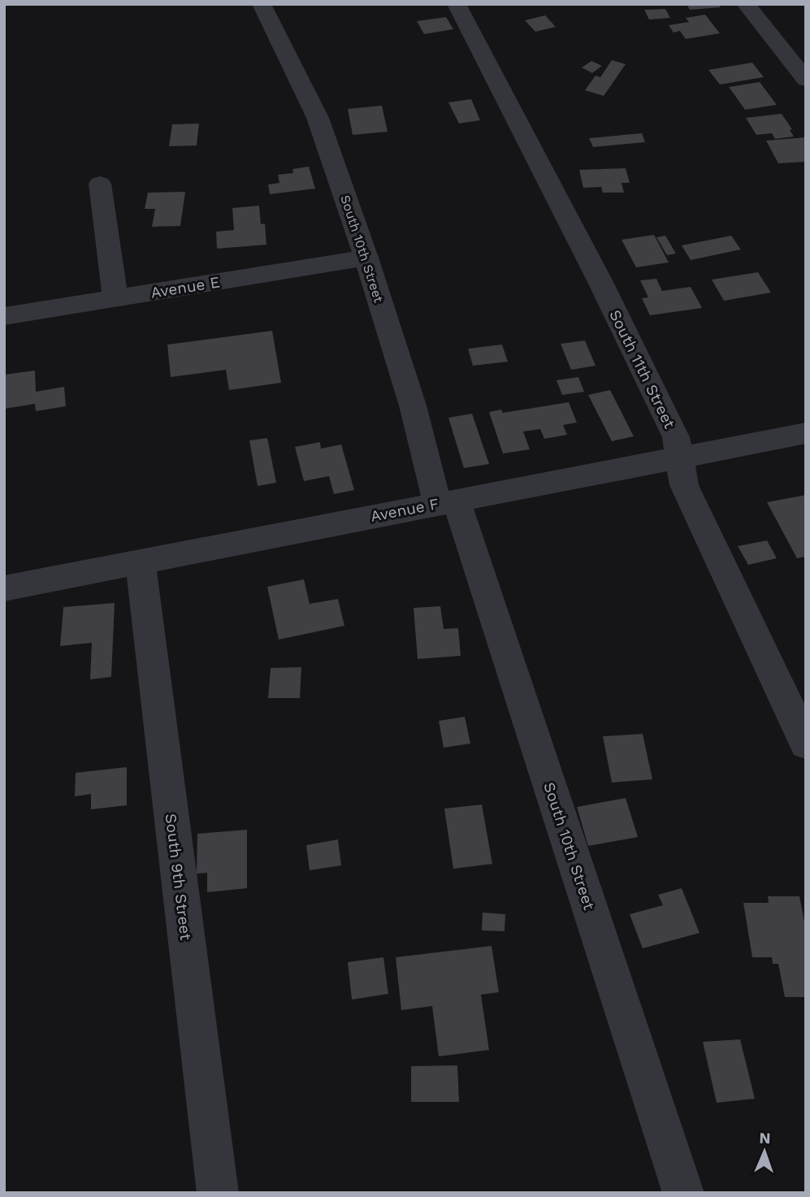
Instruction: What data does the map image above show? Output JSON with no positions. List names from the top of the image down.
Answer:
{
  "streets": {
    "street": [
      "South 10th Street",
      "Avenue E",
      "South 11th Street",
      "Avenue F",
      "South 9th Street"
    ]
  },
  "crossings": [
    ["South 10th Street", "Avenue E"],
    ["South 10th Street", "Avenue F"],
    ["South 11th Street", "Avenue F"],
    ["Avenue F", "South 9th Street"]
  ],
  "north": "top"
}
